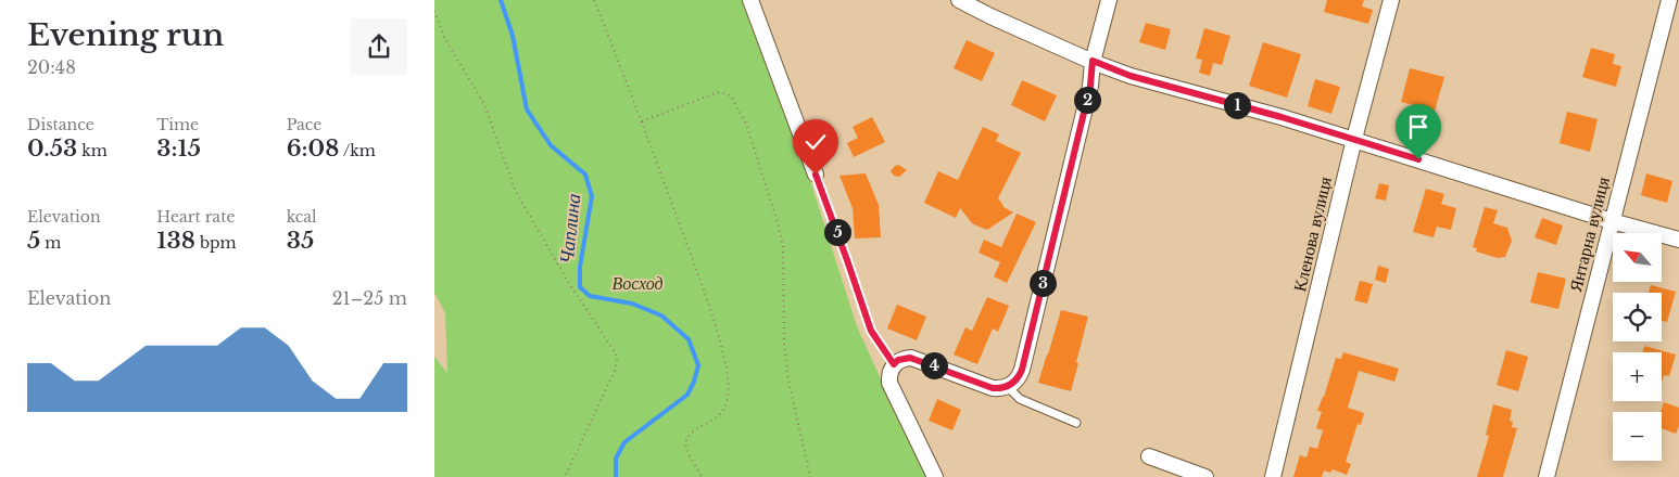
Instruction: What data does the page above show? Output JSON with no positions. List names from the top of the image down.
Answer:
{
  "streets": {
    "street": ["Кленова вулиця", "Янтарна вулиця"]
  },
  "water": ["Чаплина"],
  "parks": ["Восход"],
  "north": "top left",
  "page": {
    "heading": ["Evening run", "20:48"],
    "pins": [
      "2",
      "1",
      "5",
      "3",
      "4"
    ],
    "stats": [
      ["Distance", "0.53 km"],
      ["Time", "3:15"],
      ["Pace", "6:08 /km"],
      ["Elevation", "5 m"],
      ["Heart rate", "138 bpm"],
      ["kcal", "35"]
    ],
    "map_buttons": ["+", "−"],
    "chart": ["Elevation", "21–25 m"]
  }
}
